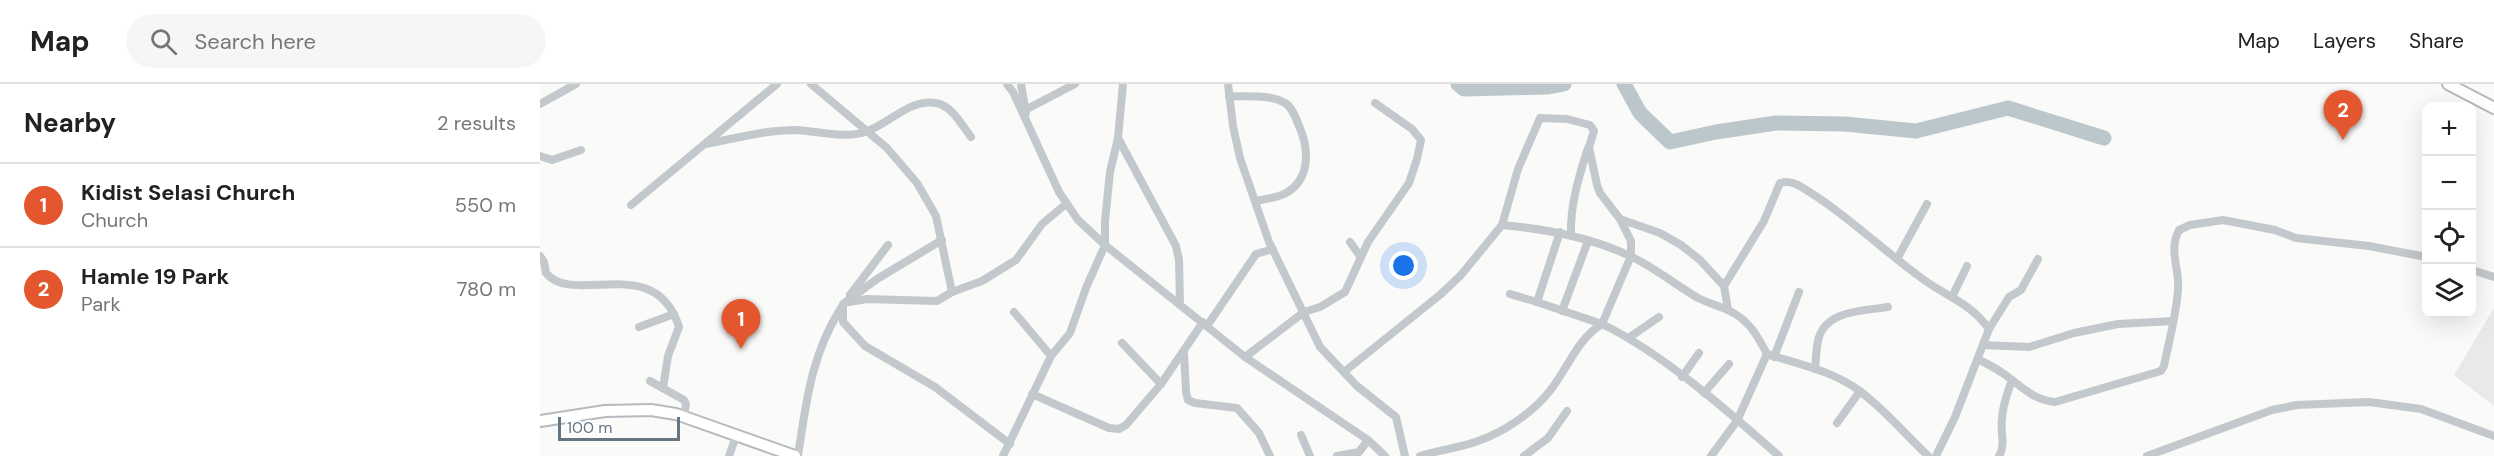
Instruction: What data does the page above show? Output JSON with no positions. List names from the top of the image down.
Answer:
{
  "scale_bar": "100 m",
  "page": {
    "header": "Map",
    "search": "Search here",
    "nav": ["Map", "Layers", "Share"],
    "heading": ["Nearby", "2 results"],
    "pins": ["2", "1"],
    "map_buttons": ["+", "−"],
    "list": [
      {
        "mark": "1",
        "name": "Kidist Selasi Church",
        "note": "Church",
        "value": "550 m"
      },
      {
        "mark": "2",
        "name": "Hamle 19 Park",
        "note": "Park",
        "value": "780 m"
      }
    ],
    "scale": "100 m"
  }
}
